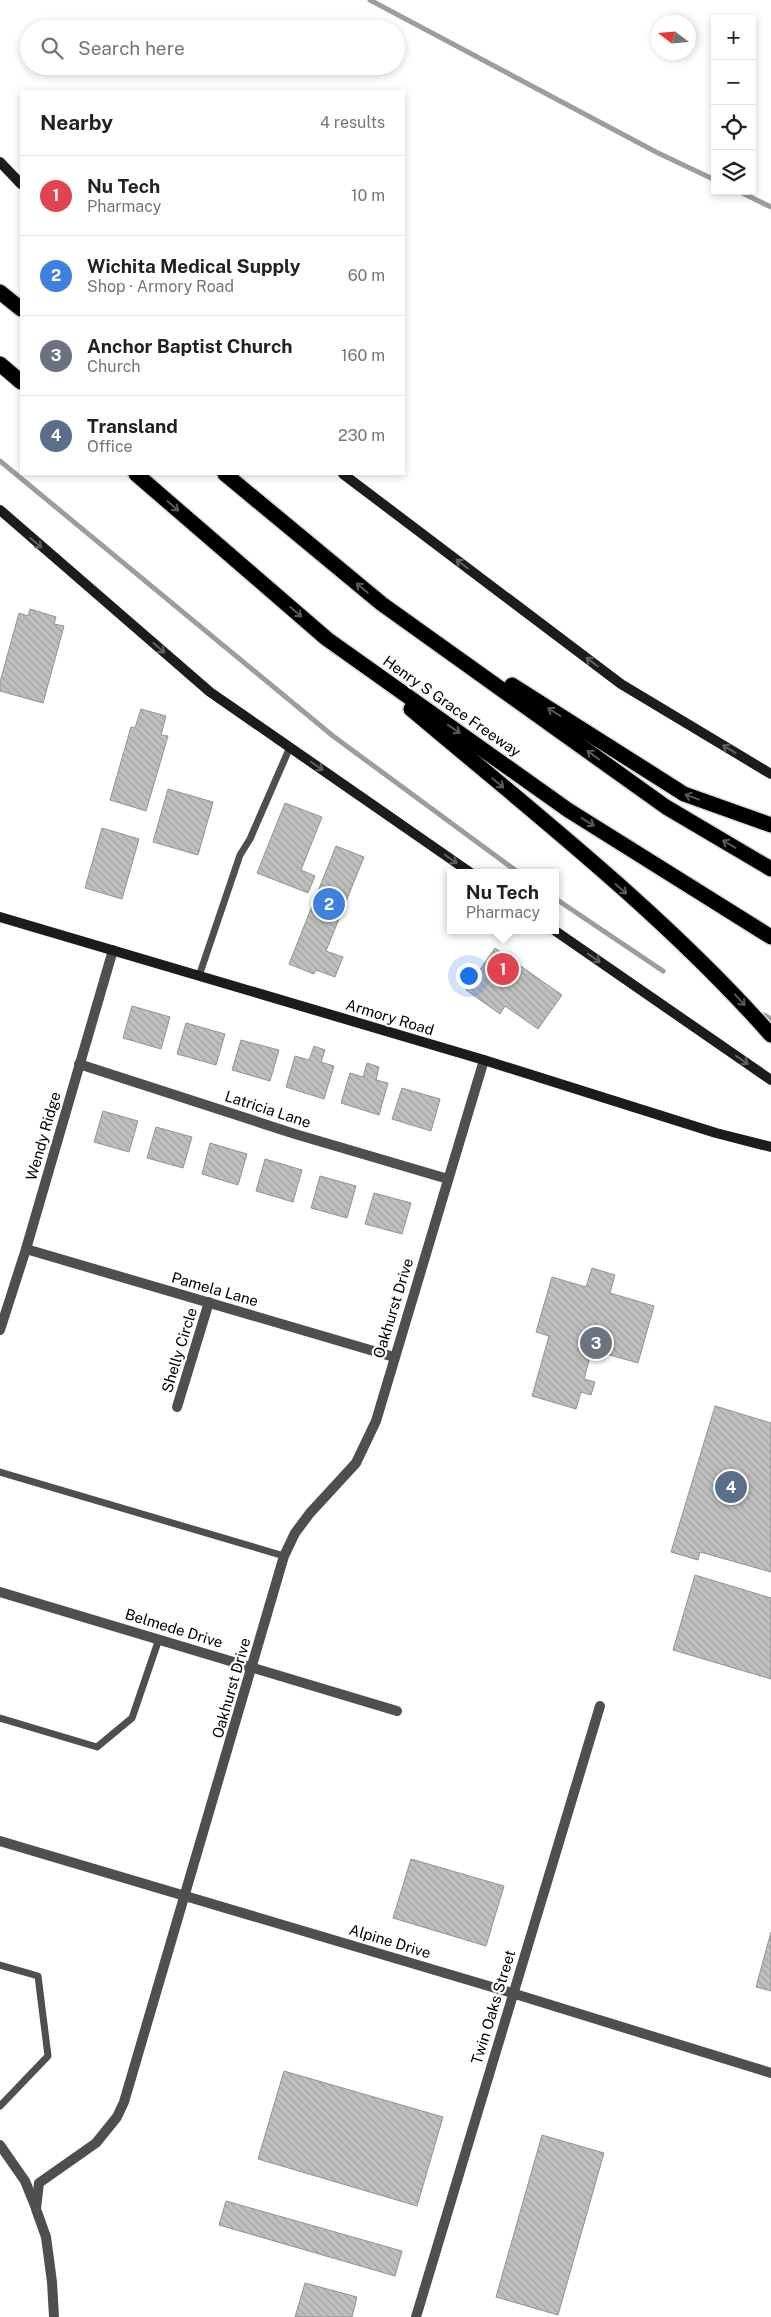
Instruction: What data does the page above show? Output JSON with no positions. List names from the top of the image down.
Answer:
{
  "streets": {
    "highway": ["Henry S Grace Freeway"],
    "street": [
      "Armory Road",
      "Latricia Lane",
      "Wendy Ridge",
      "Pamela Lane",
      "Oakhurst Drive",
      "Shelly Circle",
      "Belmede Drive",
      "Alpine Drive",
      "Twin Oaks Street"
    ]
  },
  "crossings": [
    ["Armory Road", "Wendy Ridge"],
    ["Armory Road", "Oakhurst Drive"],
    ["Latricia Lane", "Wendy Ridge"],
    ["Latricia Lane", "Oakhurst Drive"],
    ["Wendy Ridge", "Pamela Lane"],
    ["Pamela Lane", "Oakhurst Drive"],
    ["Pamela Lane", "Shelly Circle"],
    ["Oakhurst Drive", "Belmede Drive"],
    ["Oakhurst Drive", "Alpine Drive"],
    ["Alpine Drive", "Twin Oaks Street"]
  ],
  "north": "left",
  "page": {
    "map_buttons": ["+", "−"],
    "search": "Search here",
    "heading": ["Nearby", "4 results"],
    "list": [
      {
        "mark": "1",
        "name": "Nu Tech",
        "note": "Pharmacy",
        "value": "10 m"
      },
      {
        "mark": "2",
        "name": "Wichita Medical Supply",
        "note": "Shop · Armory Road",
        "value": "60 m"
      },
      {
        "mark": "3",
        "name": "Anchor Baptist Church",
        "note": "Church",
        "value": "160 m"
      },
      {
        "mark": "4",
        "name": "Transland",
        "note": "Office",
        "value": "230 m"
      }
    ],
    "popup": ["Nu Tech", "Pharmacy"],
    "pins": [
      "2",
      "1",
      "3",
      "4"
    ]
  }
}
